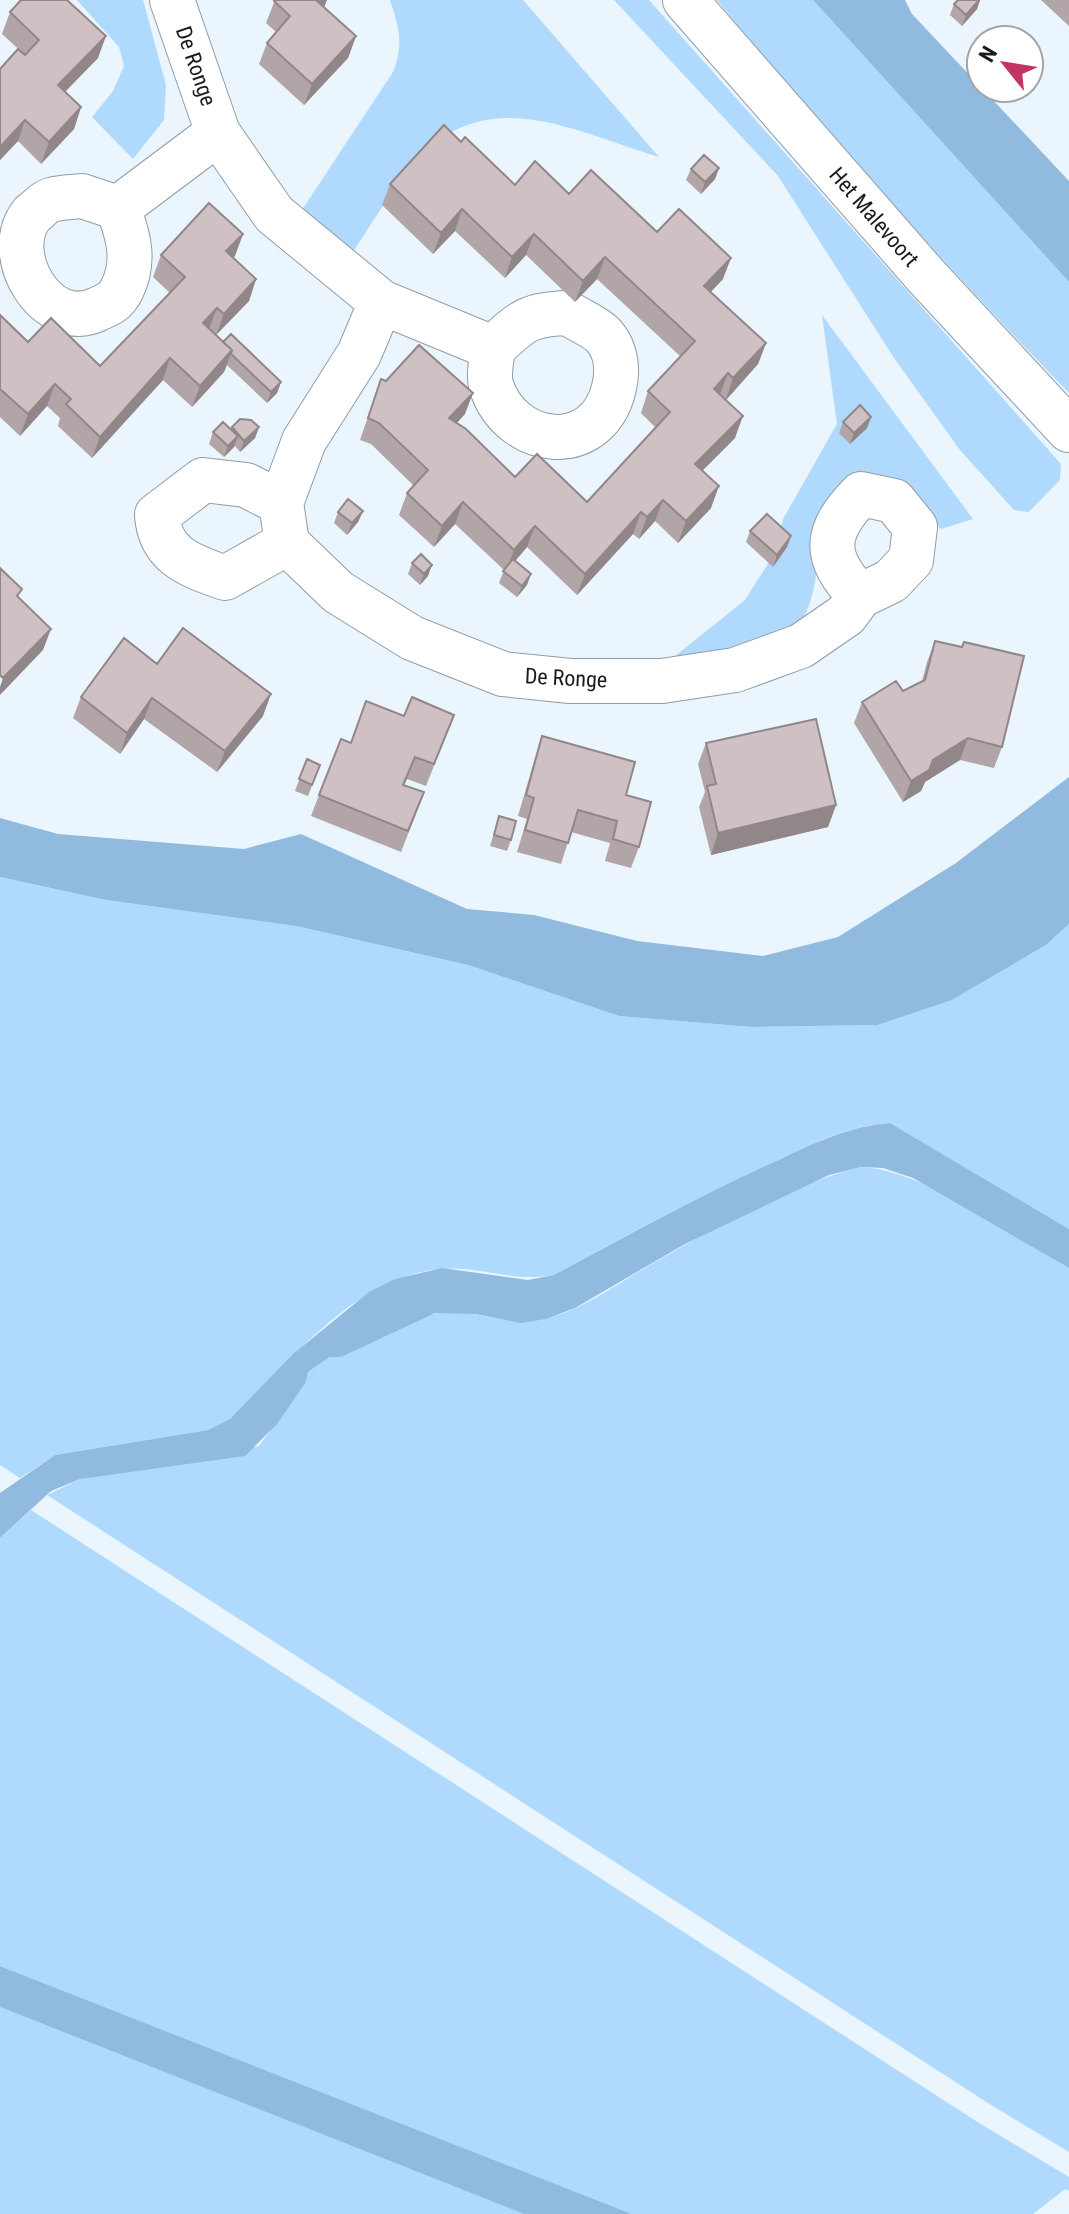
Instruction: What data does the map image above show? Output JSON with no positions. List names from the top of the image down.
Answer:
{
  "streets": {
    "street": ["De Ronge", "Het Malevoort"]
  },
  "north": "top left"
}
